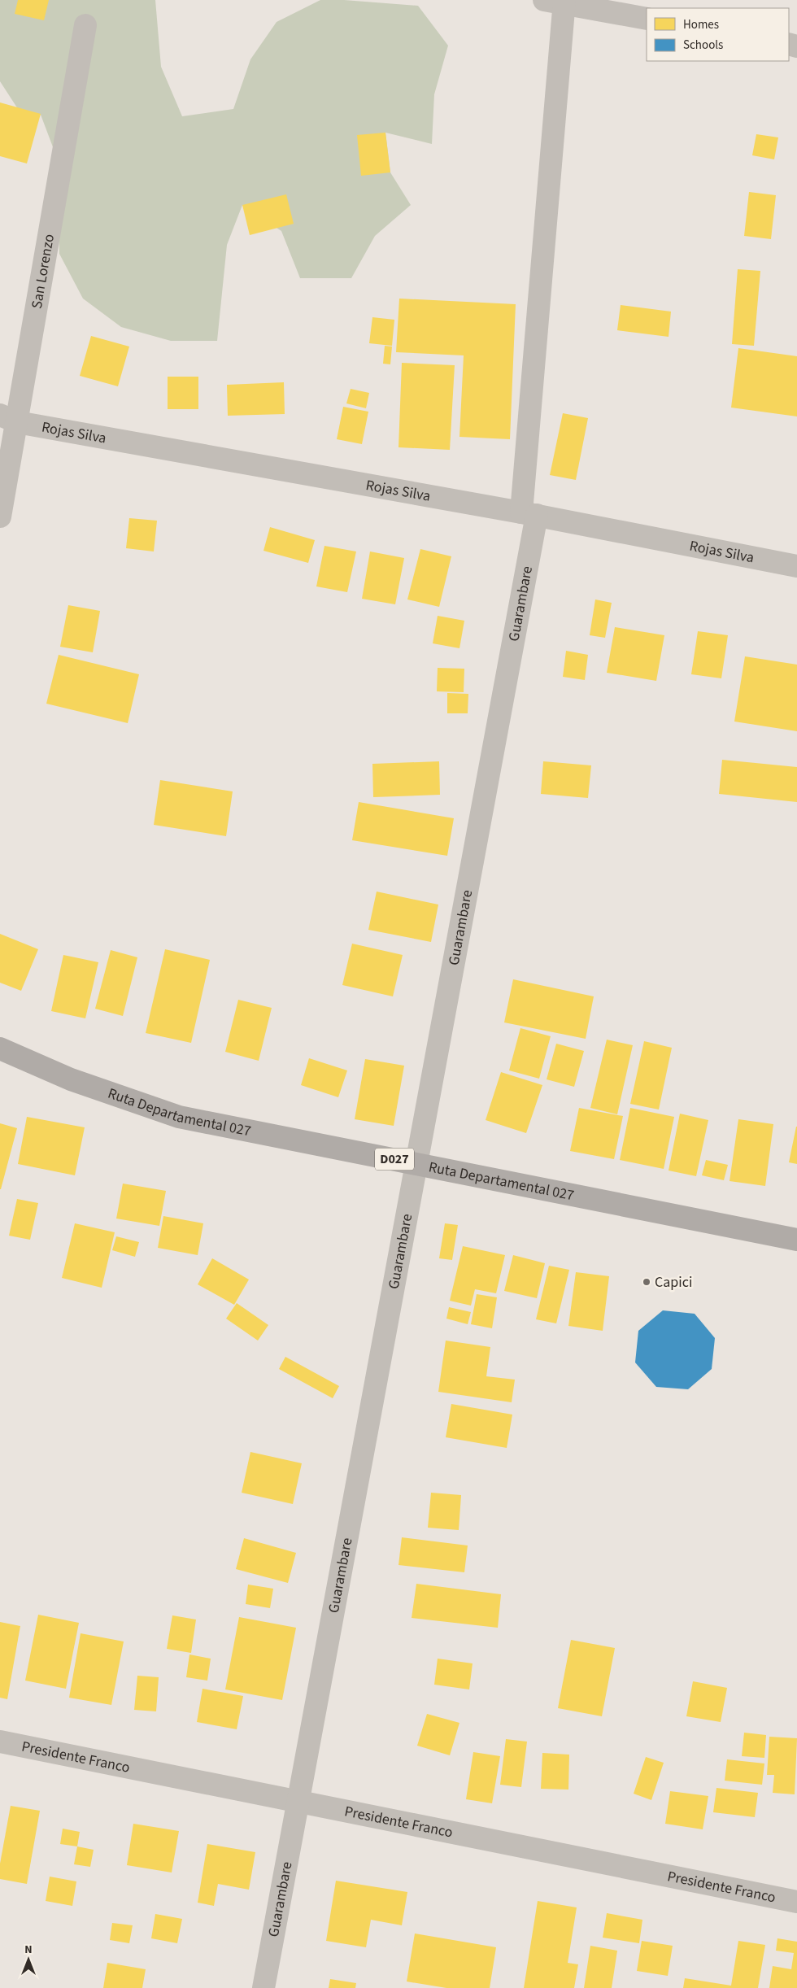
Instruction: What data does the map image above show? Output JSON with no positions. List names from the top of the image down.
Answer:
{
  "streets": {
    "main road": ["Ruta Departamental 027", "D027"],
    "street": [
      "San Lorenzo",
      "Rojas Silva",
      "Guarambare",
      "Presidente Franco"
    ]
  },
  "crossings": [
    ["San Lorenzo", "Rojas Silva"],
    ["Rojas Silva", "Guarambare"],
    ["Guarambare", "Ruta Departamental 027"],
    ["Guarambare", "Presidente Franco"]
  ],
  "places": ["Capici"],
  "legend": ["Homes", "Schools"],
  "north": "top"
}
